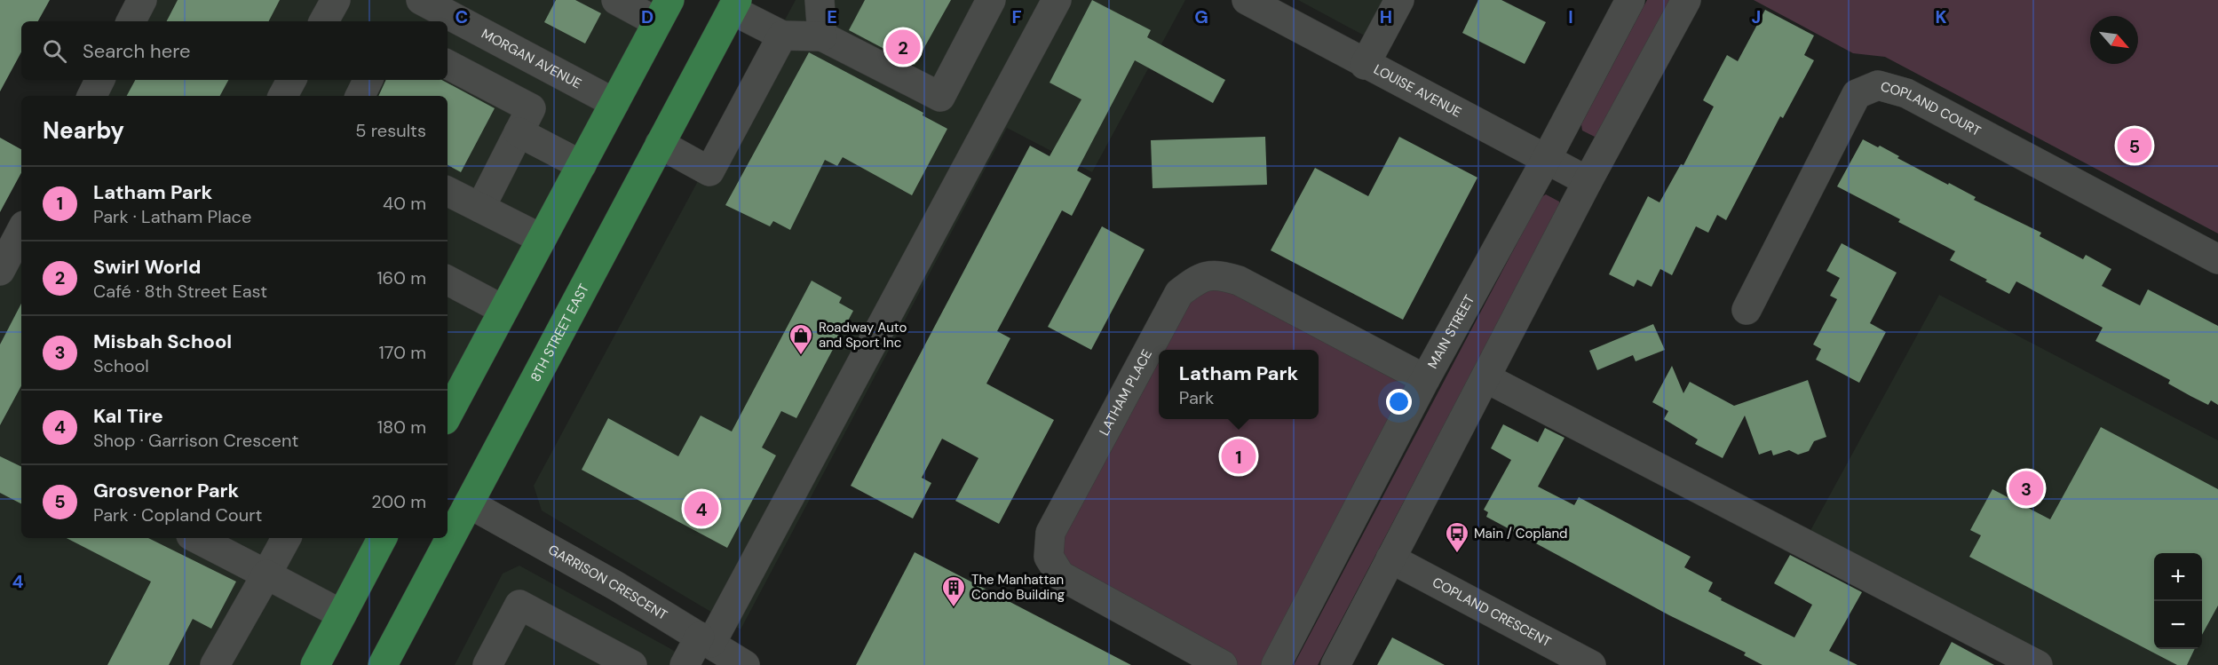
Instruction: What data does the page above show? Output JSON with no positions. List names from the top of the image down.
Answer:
{
  "streets": {
    "main road": ["8TH STREET EAST"],
    "street": [
      "MORGAN AVENUE",
      "LOUISE AVENUE",
      "COPLAND COURT",
      "MAIN STREET",
      "LATHAM PLACE",
      "GARRISON CRESCENT",
      "COPLAND CRESCENT"
    ]
  },
  "crossings": [
    ["LOUISE AVENUE", "MAIN STREET"],
    ["MAIN STREET", "LATHAM PLACE"],
    ["8TH STREET EAST", "GARRISON CRESCENT"]
  ],
  "places": {
    "shop": ["Roadway Auto and Sport Inc"],
    "bus stop": ["Main / Copland"],
    "building": ["The Manhattan Condo Building"]
  },
  "north": "bottom right",
  "page": {
    "search": "Search here",
    "pins": [
      "2",
      "5",
      "1",
      "3",
      "4"
    ],
    "heading": ["Nearby", "5 results"],
    "list": [
      {
        "mark": "1",
        "name": "Latham Park",
        "note": "Park · Latham Place",
        "value": "40 m"
      },
      {
        "mark": "2",
        "name": "Swirl World",
        "note": "Café · 8th Street East",
        "value": "160 m"
      },
      {
        "mark": "3",
        "name": "Misbah School",
        "note": "School",
        "value": "170 m"
      },
      {
        "mark": "4",
        "name": "Kal Tire",
        "note": "Shop · Garrison Crescent",
        "value": "180 m"
      },
      {
        "mark": "5",
        "name": "Grosvenor Park",
        "note": "Park · Copland Court",
        "value": "200 m"
      }
    ],
    "popup": ["Latham Park", "Park"],
    "map_buttons": ["+", "−"]
  },
  "grid": {
    "columns": [
      "C",
      "D",
      "E",
      "F",
      "G",
      "H",
      "I",
      "J",
      "K"
    ],
    "rows": ["4"]
  }
}
